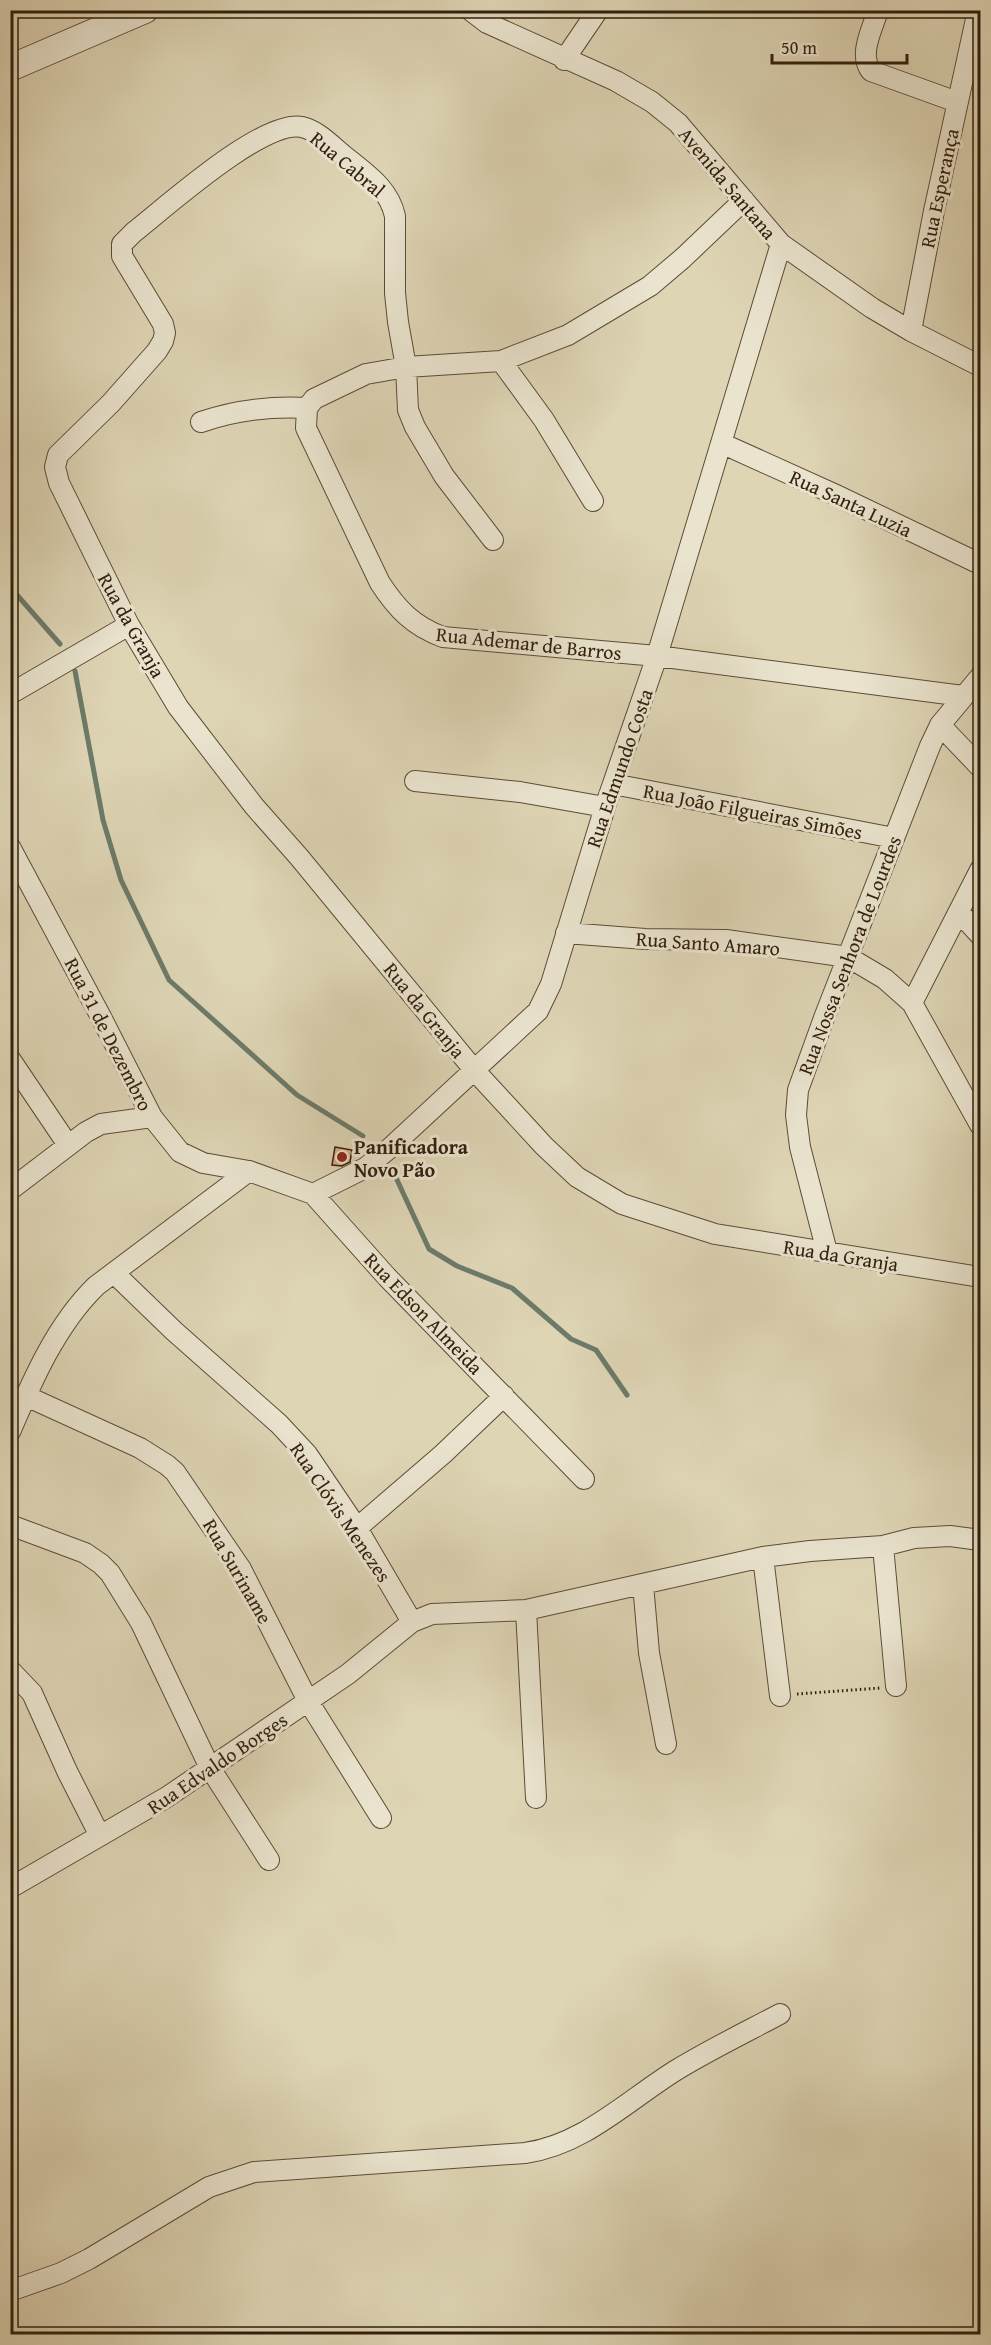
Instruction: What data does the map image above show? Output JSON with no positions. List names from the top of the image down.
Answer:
{
  "streets": {
    "street": [
      "Rua Cabral",
      "Avenida Santana",
      "Rua Esperança",
      "Rua Santa Luzia",
      "Rua da Granja",
      "Rua Ademar de Barros",
      "Rua Edmundo Costa",
      "Rua João Filgueiras Simões",
      "Rua Santo Amaro",
      "Rua Nossa Senhora de Lourdes",
      "Rua 31 de Dezembro",
      "Rua Edson Almeida",
      "Rua Clóvis Menezes",
      "Rua Suriname",
      "Rua Edvaldo Borges"
    ]
  },
  "crossings": [
    ["Rua Cabral", "Rua da Granja"],
    ["Avenida Santana", "Rua Esperança"],
    ["Avenida Santana", "Rua Edmundo Costa"],
    ["Rua Santa Luzia", "Rua Edmundo Costa"],
    ["Rua da Granja", "Rua Edmundo Costa"],
    ["Rua da Granja", "Rua Nossa Senhora de Lourdes"],
    ["Rua Ademar de Barros", "Rua Edmundo Costa"],
    ["Rua Ademar de Barros", "Rua Nossa Senhora de Lourdes"],
    ["Rua Edmundo Costa", "Rua João Filgueiras Simões"],
    ["Rua Edmundo Costa", "Rua Santo Amaro"],
    ["Rua Edmundo Costa", "Rua Edson Almeida"],
    ["Rua João Filgueiras Simões", "Rua Nossa Senhora de Lourdes"],
    ["Rua Santo Amaro", "Rua Nossa Senhora de Lourdes"],
    ["Rua 31 de Dezembro", "Rua Edson Almeida"],
    ["Rua Clóvis Menezes", "Rua Edvaldo Borges"],
    ["Rua Suriname", "Rua Edvaldo Borges"]
  ],
  "places": ["Panificadora Novo Pão"],
  "scale_bar": "50 m"
}
